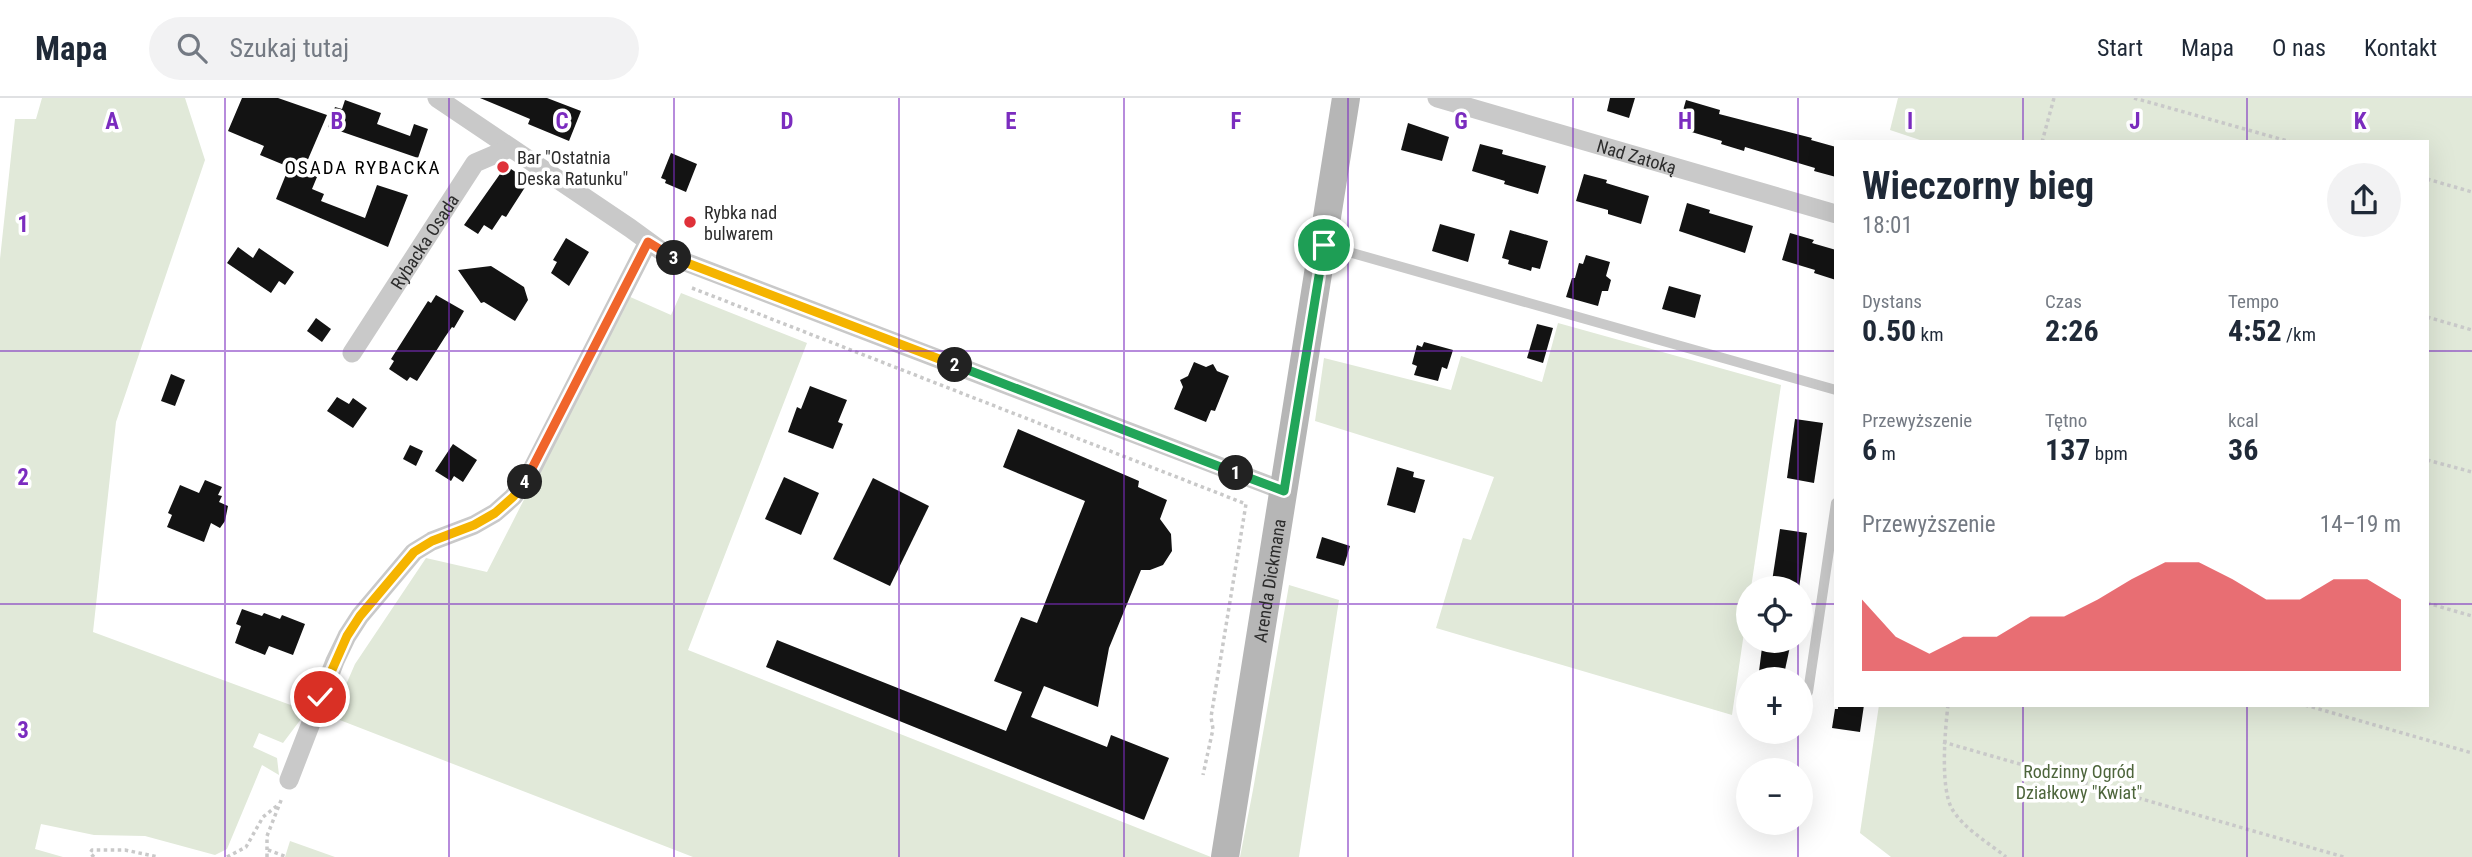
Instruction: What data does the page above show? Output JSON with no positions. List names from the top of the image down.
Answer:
{
  "streets": {
    "street": ["Nad Zatoką", "Rybacka Osada", "Arenda Dickmana"]
  },
  "districts": ["OSADA RYBACKA"],
  "parks": ["Rodzinny Ogród Działkowy \"Kwiat\""],
  "places": ["Bar \"Ostatnia Deska Ratunku\"", "Rybka nad bulwarem"],
  "page": {
    "header": "Mapa",
    "search": "Szukaj tutaj",
    "nav": [
      "Start",
      "Mapa",
      "O nas",
      "Kontakt"
    ],
    "heading": ["Wieczorny bieg", "18:01"],
    "pins": [
      "3",
      "2",
      "1",
      "4"
    ],
    "stats": [
      ["Dystans", "0.50 km"],
      ["Czas", "2:26"],
      ["Tempo", "4:52 /km"],
      ["Przewyższenie", "6 m"],
      ["Tętno", "137 bpm"],
      ["kcal", "36"]
    ],
    "chart": ["Przewyższenie", "14–19 m"],
    "map_buttons": ["+", "−"]
  },
  "grid": {
    "columns": [
      "A",
      "B",
      "C",
      "D",
      "E",
      "F",
      "G",
      "H",
      "I",
      "J",
      "K"
    ],
    "rows": ["1", "2", "3"]
  }
}
